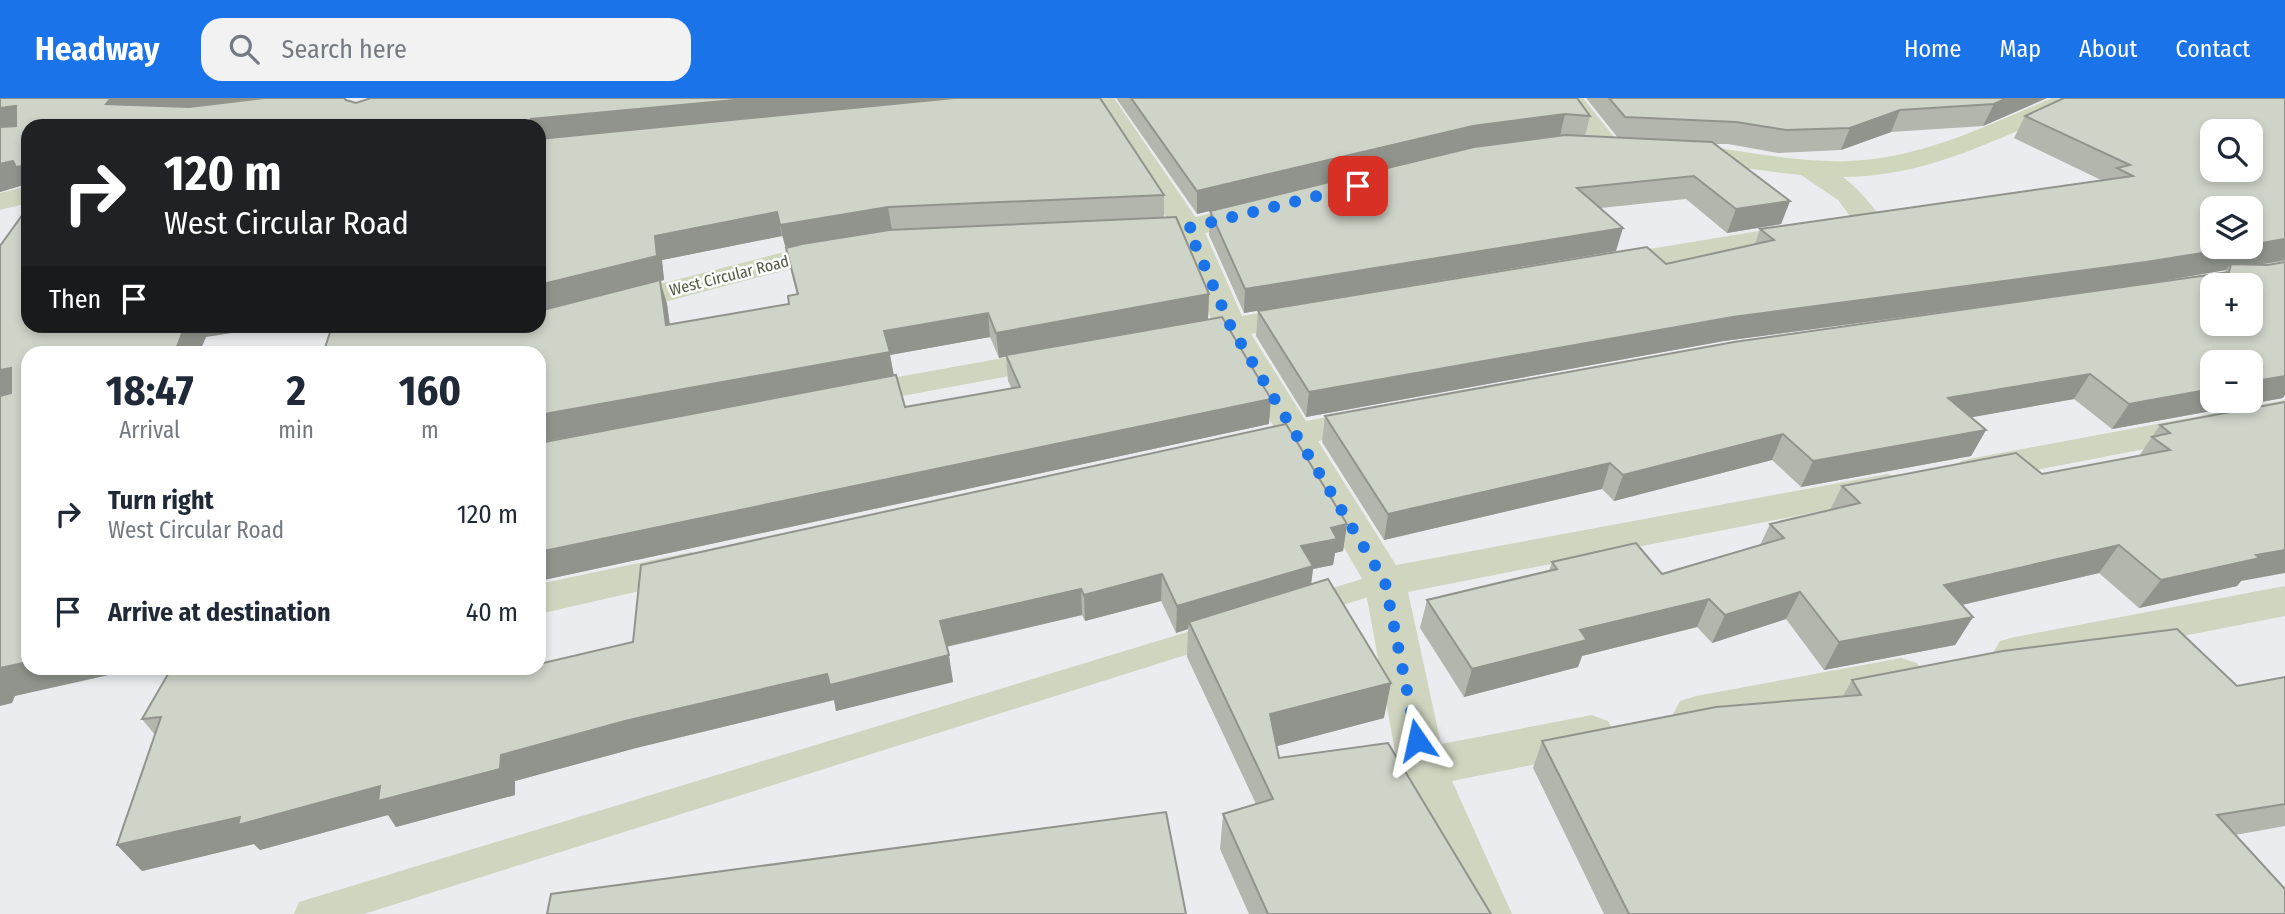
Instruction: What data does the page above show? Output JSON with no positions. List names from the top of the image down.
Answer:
{
  "streets": {
    "street": ["West Circular Road"]
  },
  "page": {
    "header": "Headway",
    "search": "Search here",
    "nav": [
      "Home",
      "Map",
      "About",
      "Contact"
    ],
    "map_buttons": ["+", "−"],
    "turn": ["120 m", "West Circular Road"],
    "then": "Then",
    "eta": [
      "18:47",
      "Arrival",
      "2",
      "min",
      "160",
      "m"
    ],
    "list": [
      {
        "name": "Turn right",
        "note": "West Circular Road",
        "value": "120 m"
      },
      {
        "name": "Arrive at destination",
        "value": "40 m"
      }
    ]
  }
}
